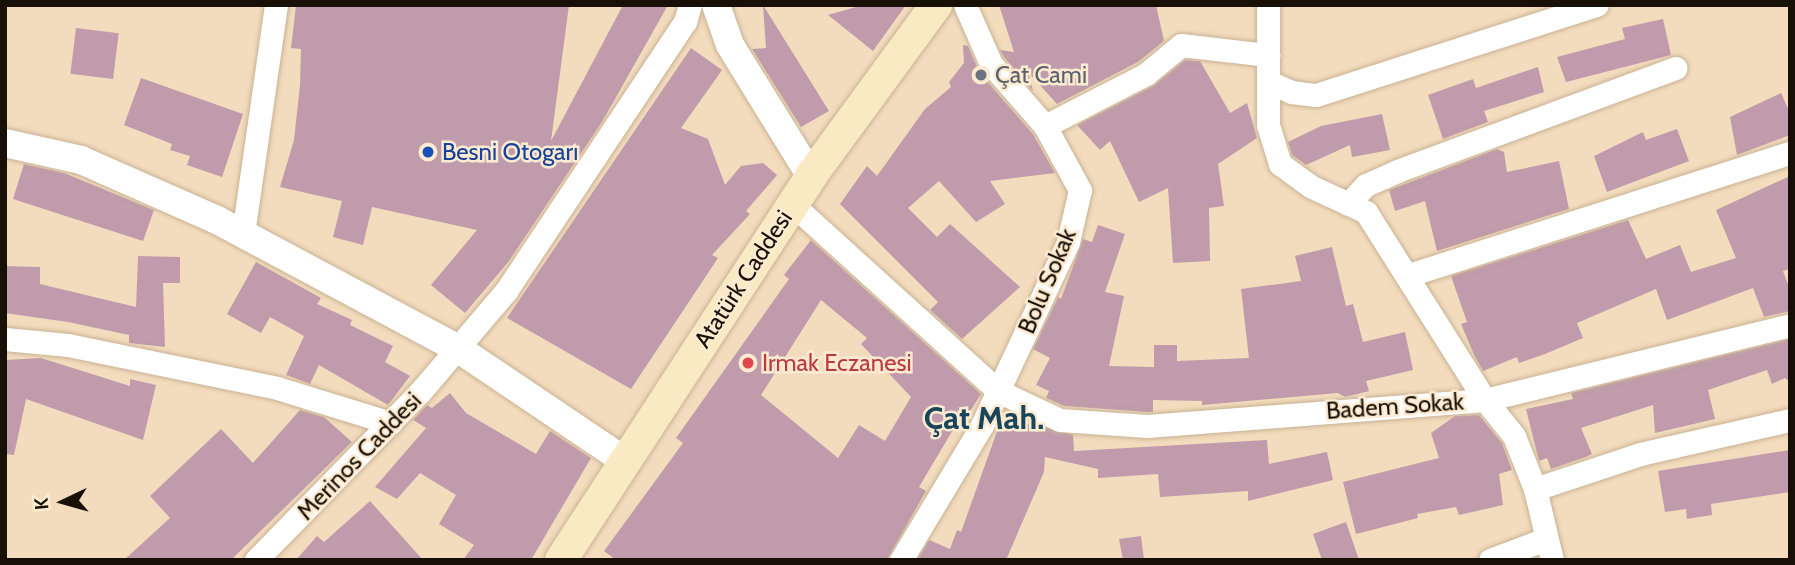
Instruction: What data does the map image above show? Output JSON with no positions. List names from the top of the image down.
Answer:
{
  "streets": {
    "main road": ["Atatürk Caddesi"],
    "street": ["Bolu Sokak", "Badem Sokak", "Merinos Caddesi"]
  },
  "crossings": [
    ["Atatürk Caddesi", "Badem Sokak"],
    ["Bolu Sokak", "Badem Sokak"]
  ],
  "districts": ["Çat Mah."],
  "places": ["Çat Cami", "Besni Otogarı", "Irmak Eczanesi"],
  "north": "left"
}
